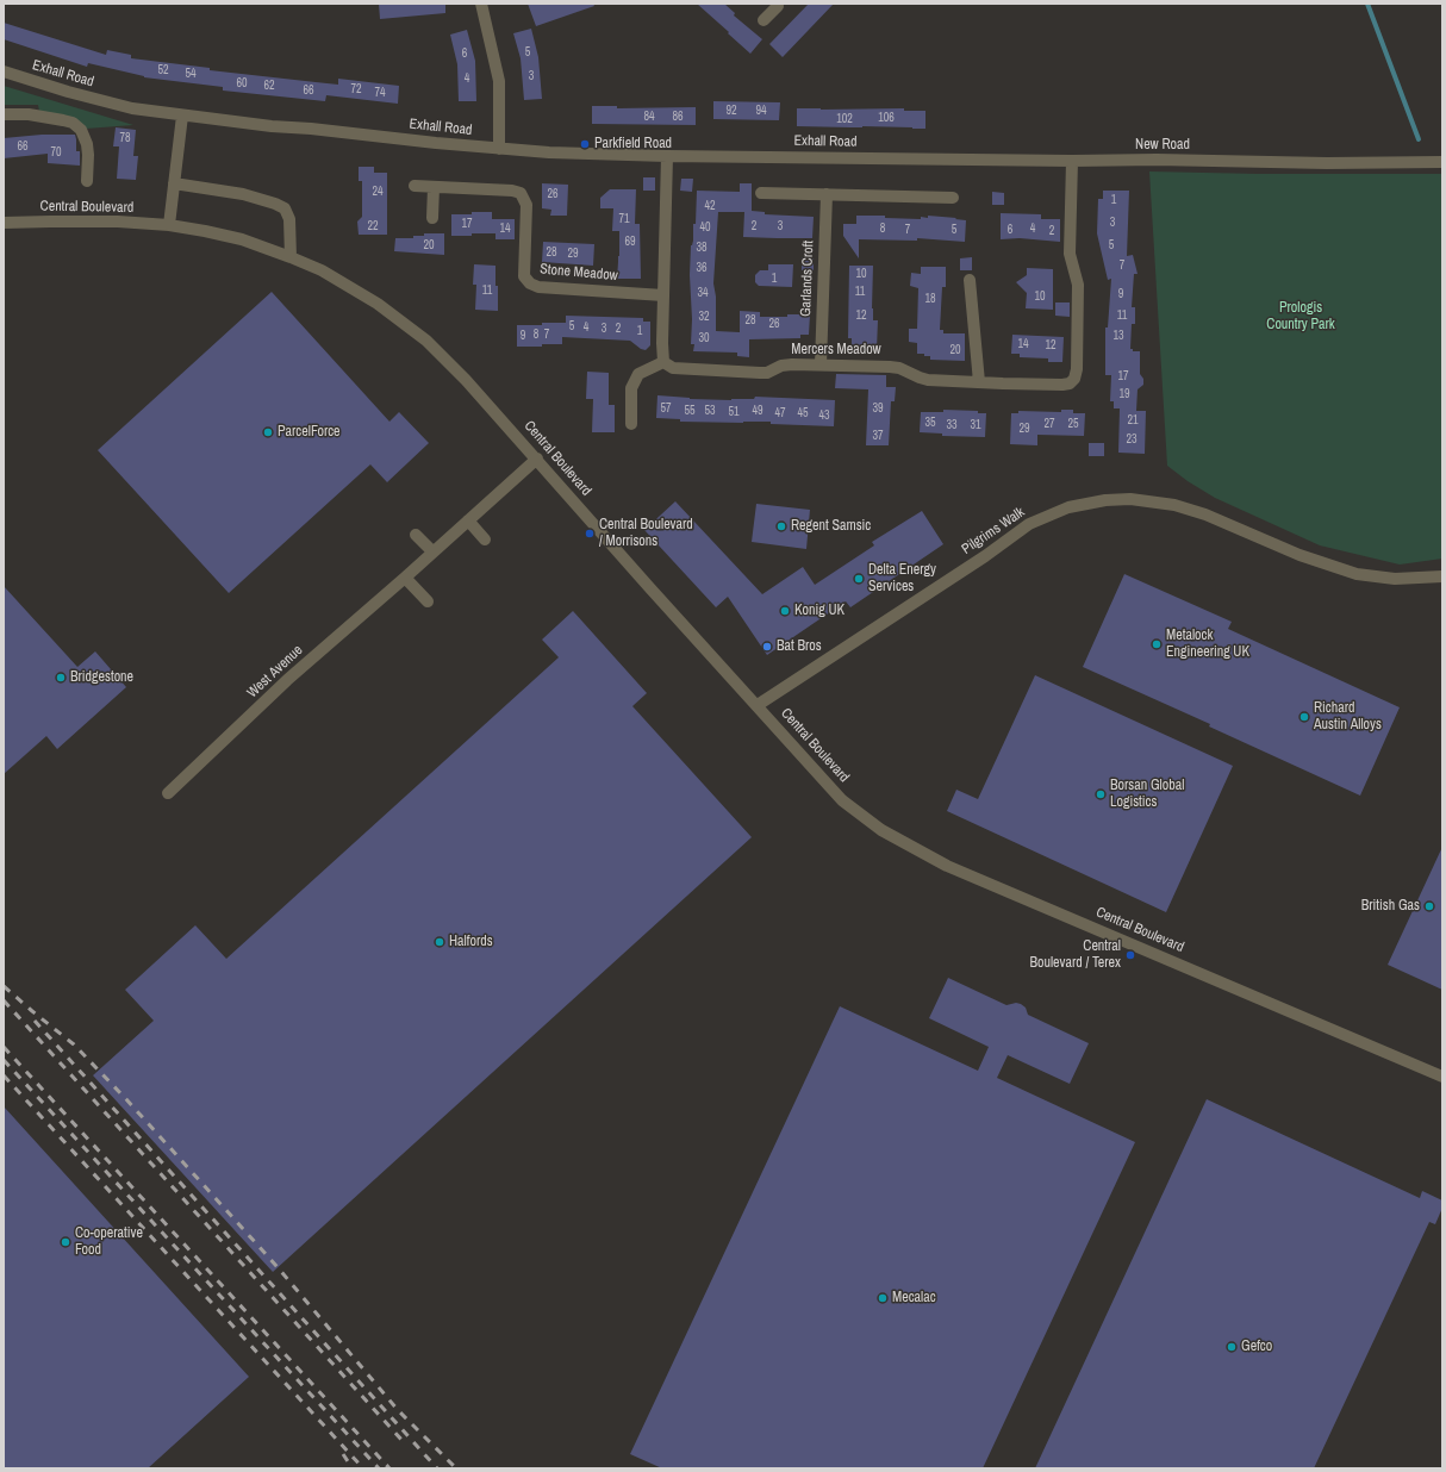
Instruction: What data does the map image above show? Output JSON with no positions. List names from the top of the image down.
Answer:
{
  "streets": {
    "street": [
      "Exhall Road",
      "New Road",
      "Central Boulevard",
      "Stone Meadow",
      "Garlands Croft",
      "Mercers Meadow",
      "Pilgrims Walk",
      "West Avenue"
    ]
  },
  "crossings": [
    ["Exhall Road", "New Road"],
    ["New Road", "Mercers Meadow"],
    ["Central Boulevard", "Pilgrims Walk"],
    ["Central Boulevard", "West Avenue"],
    ["Garlands Croft", "Mercers Meadow"]
  ],
  "parks": ["Prologis Country Park"],
  "places": [
    "Parkfield Road",
    "ParcelForce",
    "Regent Samsic",
    "Central Boulevard / Morrisons",
    "Delta Energy Services",
    "Konig UK",
    "Metalock Engineering UK",
    "Bat Bros",
    "Bridgestone",
    "Richard Austin Alloys",
    "Borsan Global Logistics",
    "British Gas",
    "Halfords",
    "Central Boulevard / Terex",
    "Co-operative Food",
    "Mecalac",
    "Gefco"
  ],
  "house_numbers": [
    "5",
    "6",
    "52",
    "54",
    "3",
    "4",
    "60",
    "62",
    "72",
    "66",
    "74",
    "92",
    "94",
    "84",
    "86",
    "106",
    "102",
    "78",
    "66",
    "70",
    "24",
    "26",
    "1",
    "42",
    "71",
    "3",
    "17",
    "22",
    "2",
    "3",
    "40",
    "14",
    "8",
    "4",
    "7",
    "5",
    "6",
    "2",
    "69",
    "20",
    "5",
    "38",
    "28",
    "29",
    "7",
    "36",
    "10",
    "1",
    "11",
    "11",
    "34",
    "9",
    "10",
    "18",
    "12",
    "11",
    "32",
    "28",
    "26",
    "5",
    "4",
    "3",
    "2",
    "1",
    "8",
    "7",
    "9",
    "13",
    "30",
    "14",
    "12",
    "20",
    "17",
    "19",
    "57",
    "39",
    "55",
    "53",
    "49",
    "51",
    "47",
    "45",
    "43",
    "21",
    "35",
    "27",
    "25",
    "33",
    "31",
    "29",
    "37",
    "23"
  ]
}
